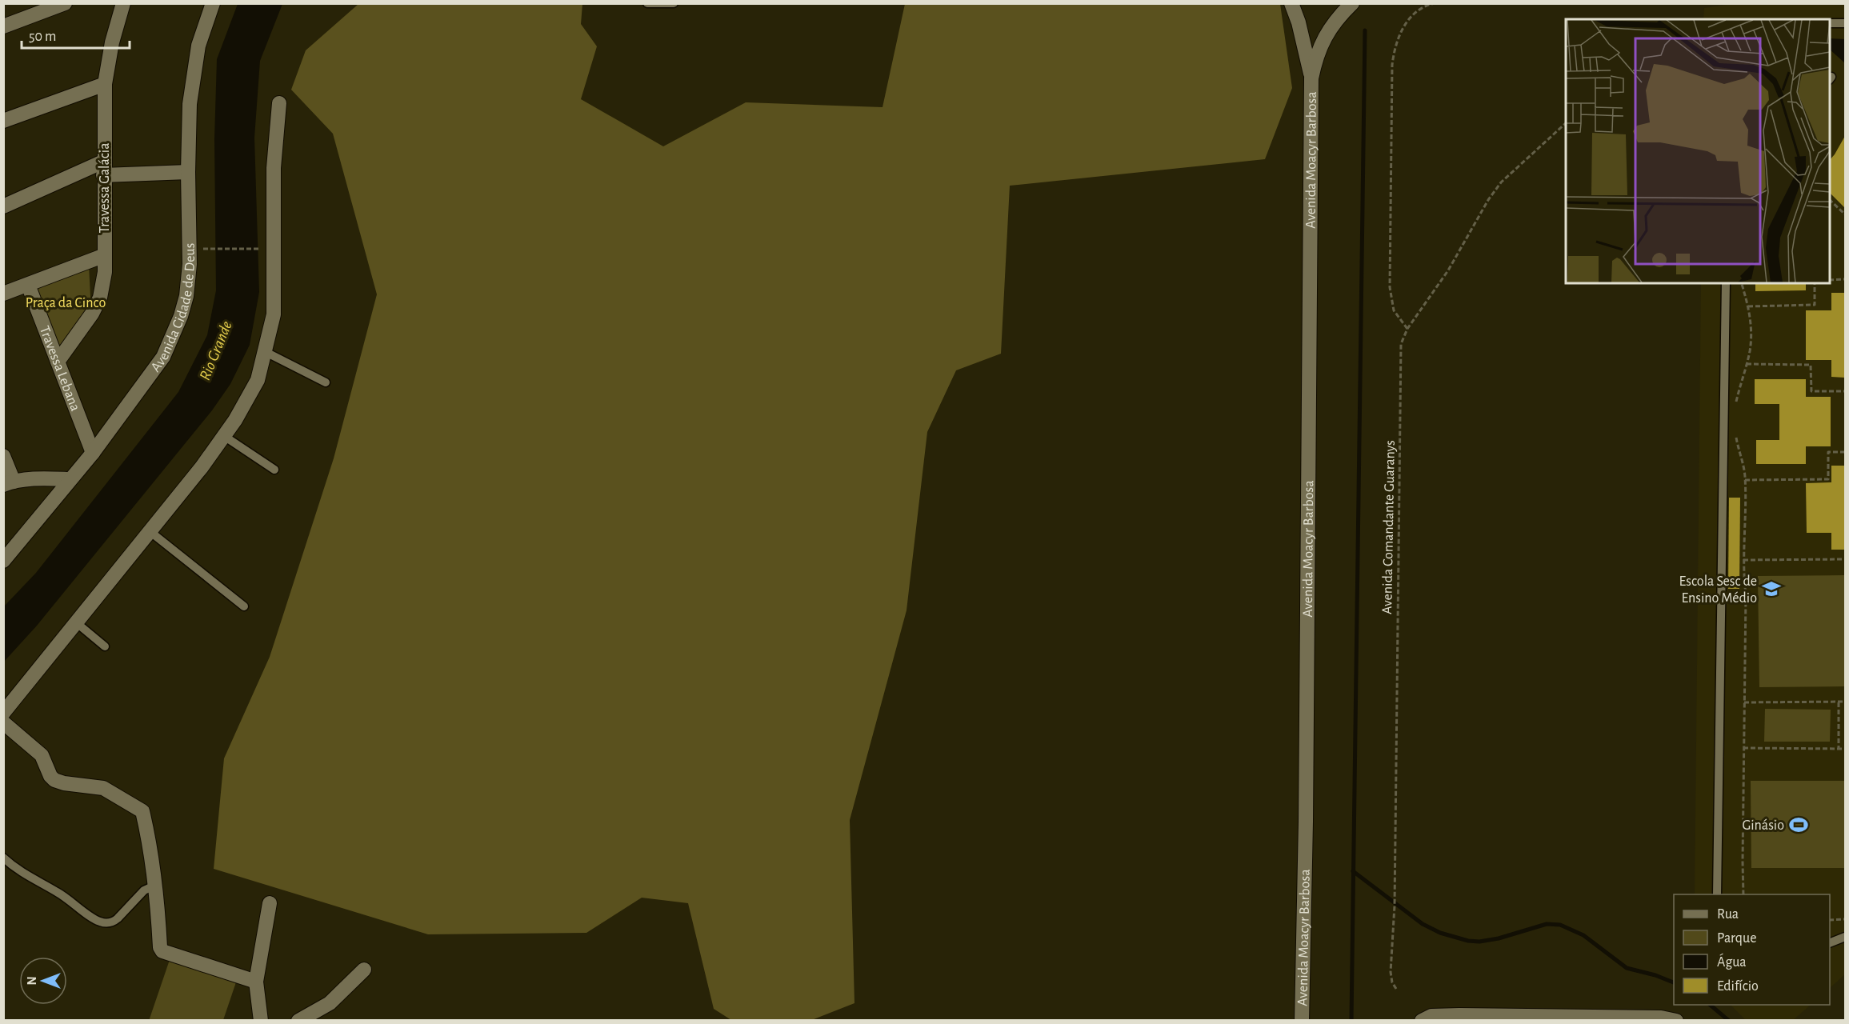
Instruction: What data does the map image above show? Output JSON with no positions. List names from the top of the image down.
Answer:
{
  "streets": {
    "street": [
      "Avenida Moacyr Barbosa",
      "Travessa Galácia",
      "Avenida Cidade de Deus",
      "Travessa Lebana"
    ],
    "path": ["Avenida Comandante Guaranys"]
  },
  "crossings": [
    ["Travessa Galácia", "Travessa Lebana"],
    ["Avenida Cidade de Deus", "Travessa Lebana"]
  ],
  "water": ["Rio Grande"],
  "parks": ["Praça da Cinco"],
  "places": {
    "school or university": ["Escola Sesc de Ensino Médio"],
    "sports": ["Ginásio"]
  },
  "legend": [
    "Rua",
    "Parque",
    "Água",
    "Edifício"
  ],
  "scale_bar": "50 m",
  "north": "left"
}
